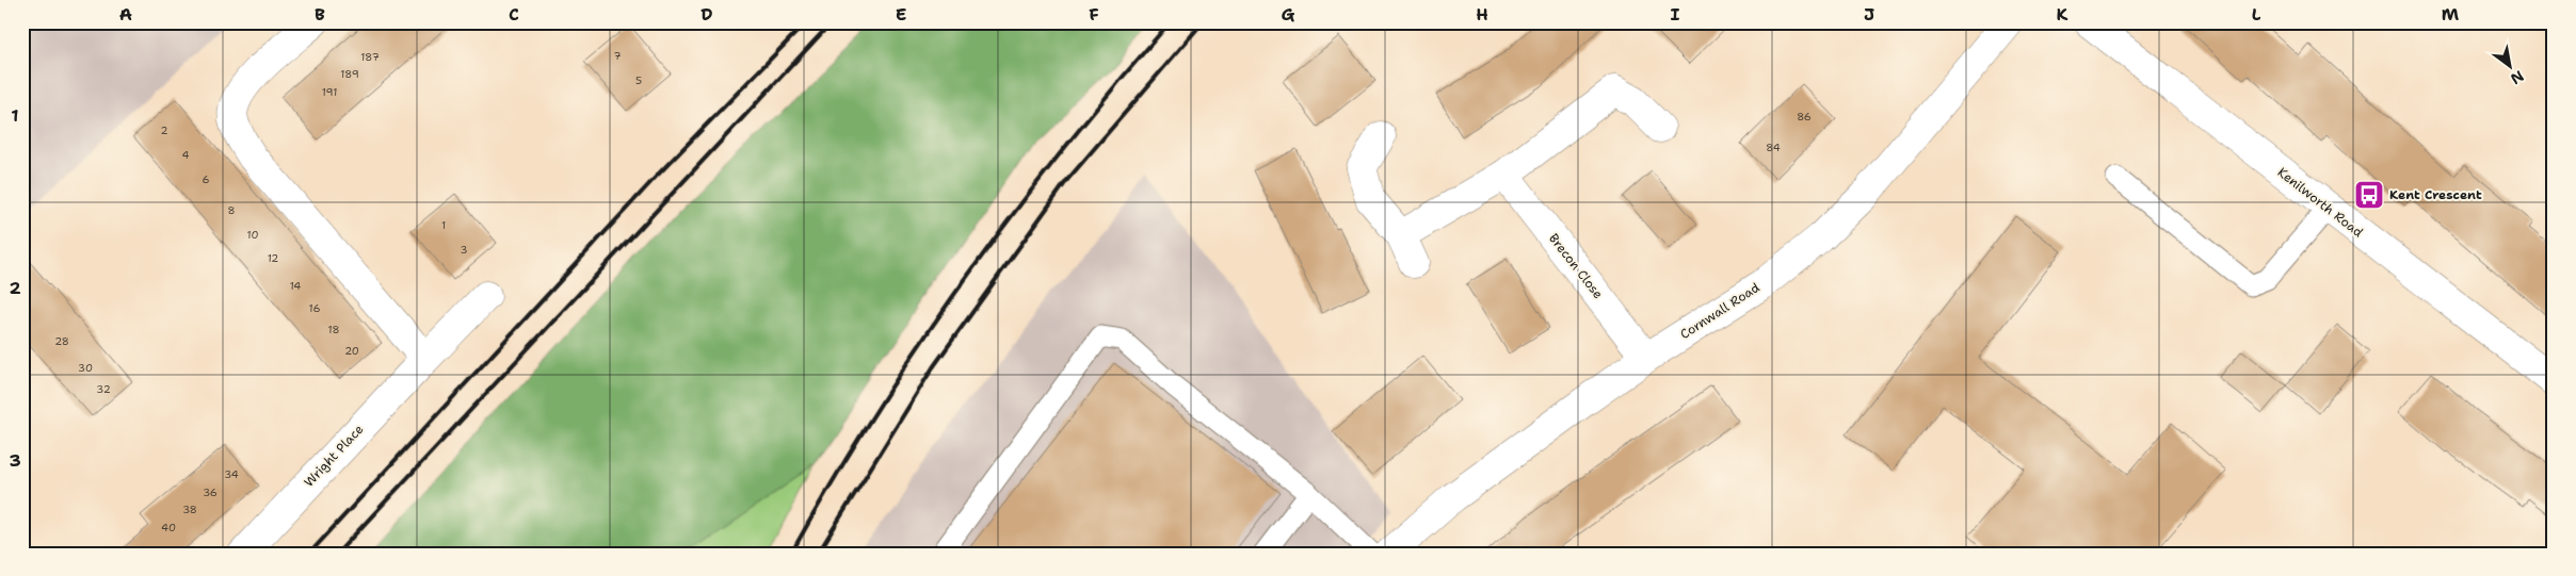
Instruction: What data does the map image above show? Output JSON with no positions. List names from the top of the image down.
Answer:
{
  "streets": {
    "street": [
      "Kenilworth Road",
      "Brecon Close",
      "Cornwall Road",
      "Wright Place"
    ]
  },
  "crossings": [
    ["Brecon Close", "Cornwall Road"]
  ],
  "places": {
    "bus stop": ["Kent Crescent"]
  },
  "house_numbers": [
    "7",
    "187",
    "189",
    "5",
    "191",
    "86",
    "2",
    "84",
    "4",
    "6",
    "8",
    "1",
    "10",
    "3",
    "12",
    "14",
    "16",
    "18",
    "28",
    "20",
    "30",
    "32",
    "34",
    "36",
    "38",
    "40"
  ],
  "north": "bottom right",
  "grid": {
    "columns": [
      "A",
      "B",
      "C",
      "D",
      "E",
      "F",
      "G",
      "H",
      "I",
      "J",
      "K",
      "L",
      "M"
    ],
    "rows": ["1", "2", "3"]
  }
}
